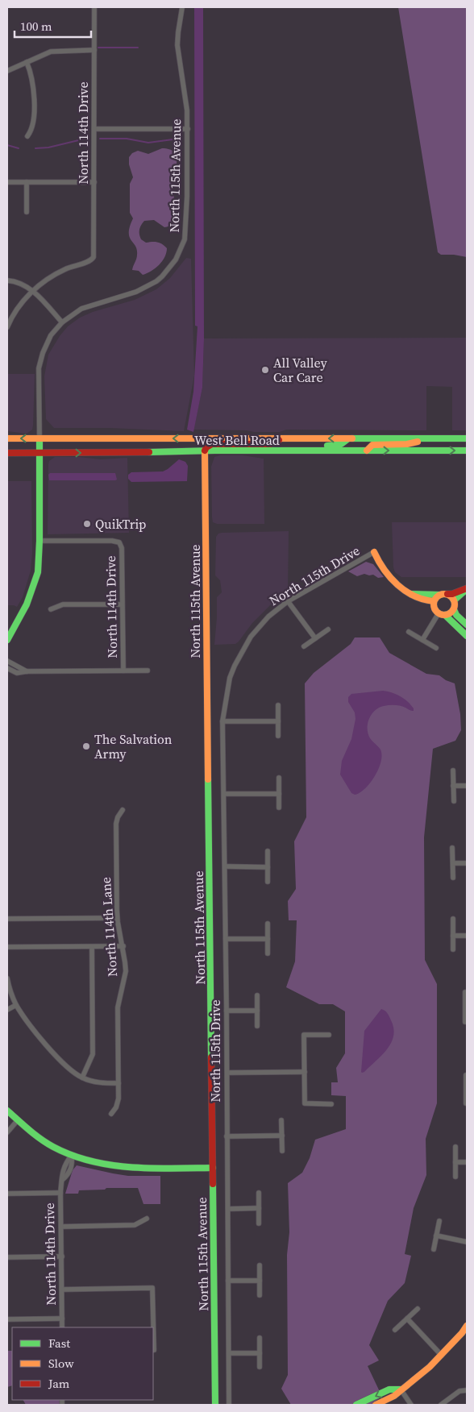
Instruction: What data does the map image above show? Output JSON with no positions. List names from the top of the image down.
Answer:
{
  "streets": {
    "street": [
      "North 114th Drive",
      "North 115th Avenue",
      "West Bell Road",
      "North 115th Drive",
      "North 114th Lane"
    ]
  },
  "crossings": [
    ["North 115th Avenue", "West Bell Road"]
  ],
  "places": ["All Valley Car Care", "QuikTrip", "The Salvation Army"],
  "legend": ["Fast", "Slow", "Jam"],
  "scale_bar": "100 m"
}
